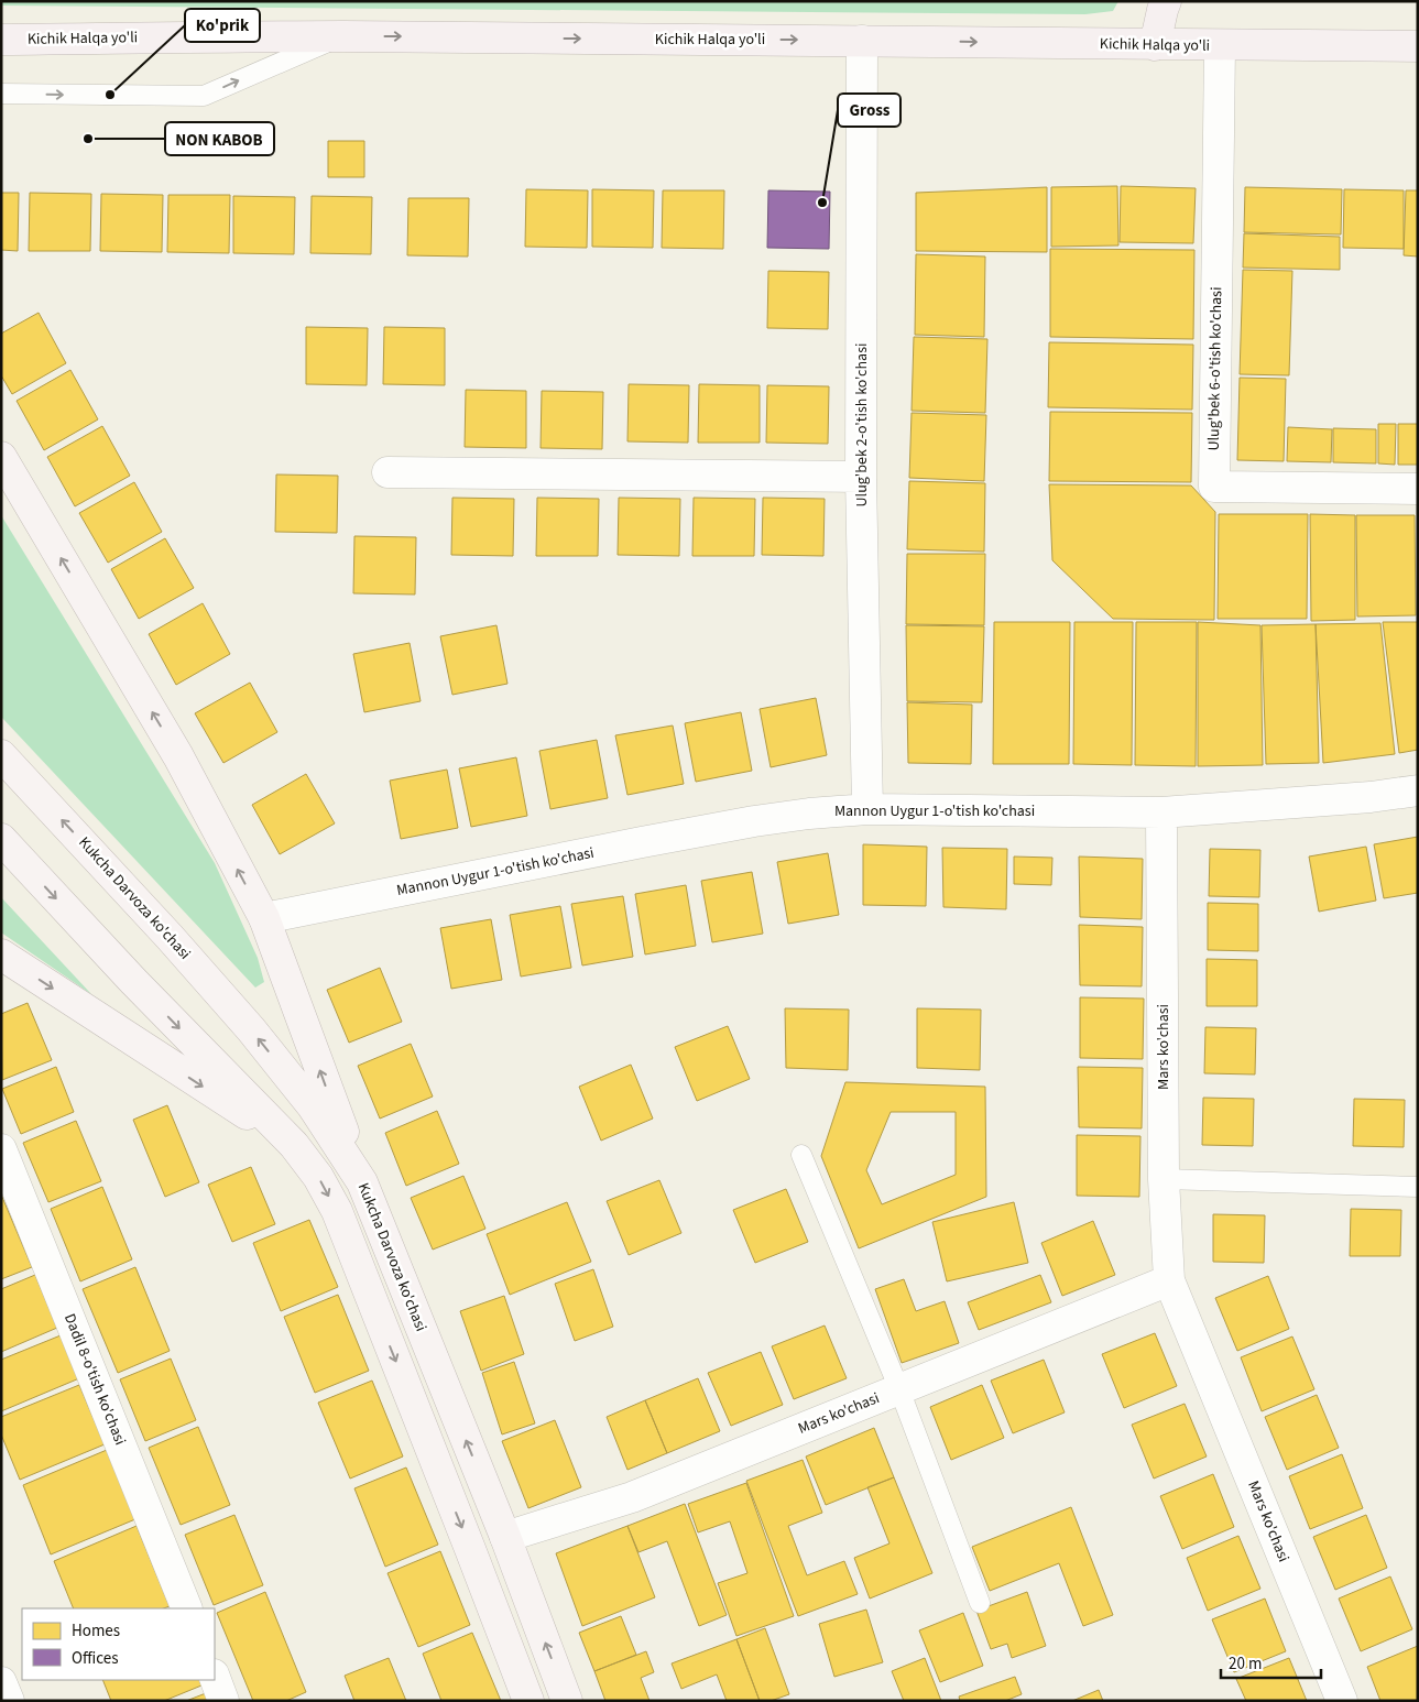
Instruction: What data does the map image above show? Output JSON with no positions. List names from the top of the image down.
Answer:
{
  "streets": {
    "highway": ["Kichik Halqa yo'li"],
    "main road": ["Kukcha Darvoza ko'chasi"],
    "street": [
      "Ulug'bek 6-o'tish ko'chasi",
      "Ulug'bek 2-o'tish ko'chasi",
      "Mannon Uygur 1-o'tish ko'chasi",
      "Mars ko'chasi",
      "Dadil 8-o'tish ko'chasi"
    ]
  },
  "crossings": [
    ["Kichik Halqa yo'li", "Ulug'bek 6-o'tish ko'chasi"],
    ["Kichik Halqa yo'li", "Ulug'bek 2-o'tish ko'chasi"],
    ["Ulug'bek 2-o'tish ko'chasi", "Mannon Uygur 1-o'tish ko'chasi"],
    ["Mannon Uygur 1-o'tish ko'chasi", "Mars ko'chasi"],
    ["Kukcha Darvoza ko'chasi", "Mars ko'chasi"]
  ],
  "one_way": ["Kichik Halqa yo'li"],
  "places": ["Ko'prik", "NON KABOB", "Gross"],
  "legend": ["Homes", "Offices"],
  "scale_bar": "20 m"
}
